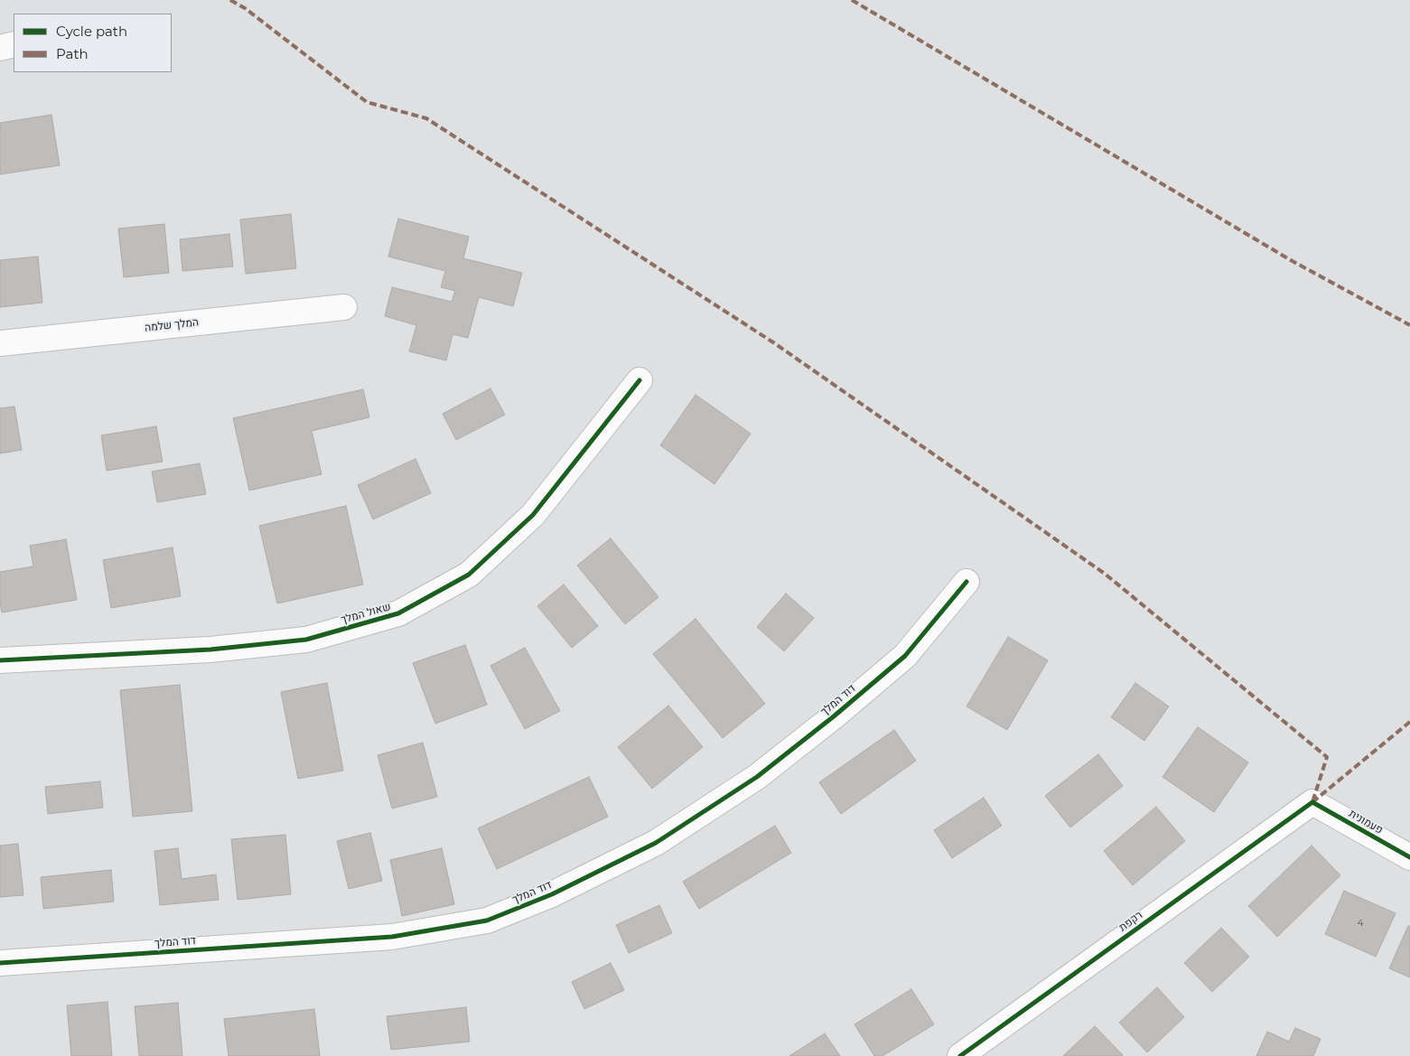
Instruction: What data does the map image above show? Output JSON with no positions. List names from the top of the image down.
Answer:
{
  "streets": {
    "street": [
      "המלך שלמה",
      "שאול המלך",
      "דוד המלך",
      "פעמונית",
      "רקפת"
    ]
  },
  "crossings": [
    ["פעמונית", "רקפת"]
  ],
  "house_numbers": ["4"],
  "legend": ["Cycle path", "Path"]
}
